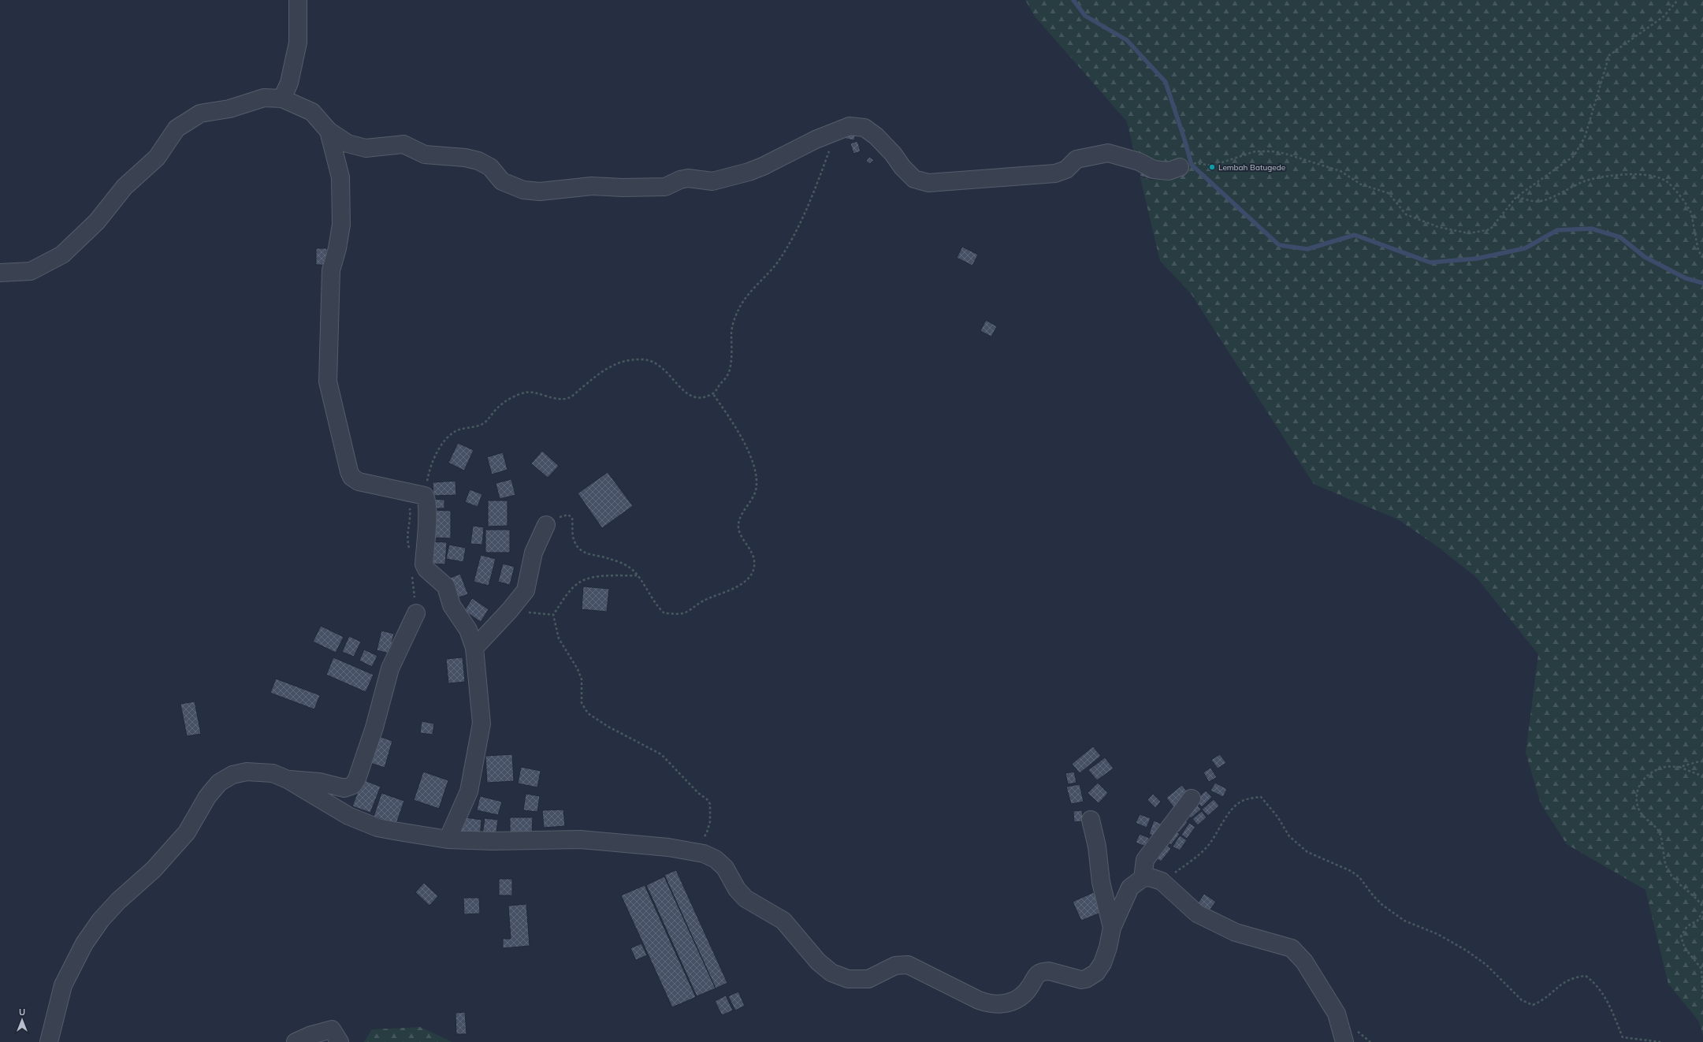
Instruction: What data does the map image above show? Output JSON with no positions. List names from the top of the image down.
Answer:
{
  "places": ["Lembah Batugede"],
  "north": "top"
}
